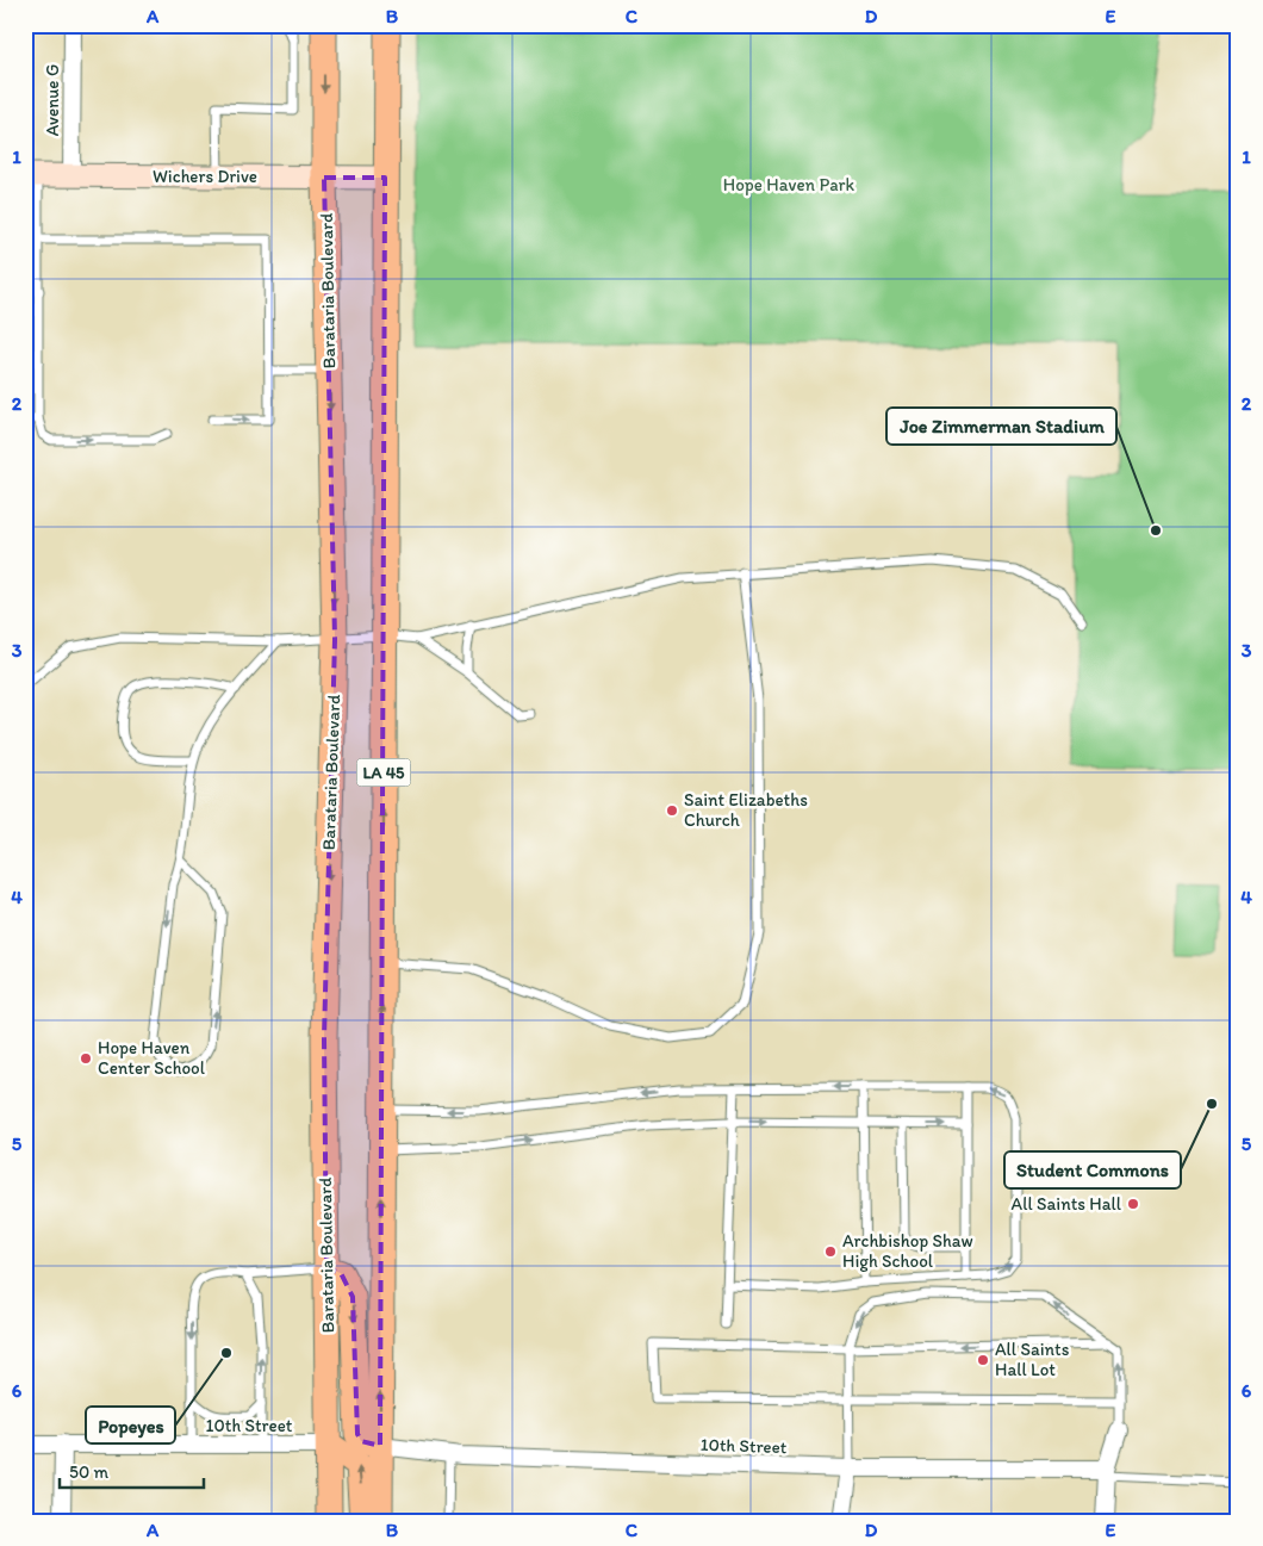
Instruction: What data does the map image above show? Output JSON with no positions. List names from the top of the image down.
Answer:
{
  "streets": {
    "main road": ["Barataria Boulevard", "LA 45"],
    "street": ["Avenue G", "Wichers Drive", "10th Street"]
  },
  "crossings": [
    ["Avenue G", "Wichers Drive"],
    ["Wichers Drive", "Barataria Boulevard"],
    ["Wichers Drive", "LA 45"],
    ["Barataria Boulevard", "10th Street"],
    ["LA 45", "10th Street"]
  ],
  "parks": ["Hope Haven Park"],
  "places": [
    "Joe Zimmerman Stadium",
    "Saint Elizabeths Church",
    "Hope Haven Center School",
    "Student Commons",
    "All Saints Hall",
    "Archbishop Shaw High School",
    "Popeyes",
    "All Saints Hall Lot"
  ],
  "scale_bar": "50 m",
  "grid": {
    "columns": [
      "A",
      "B",
      "C",
      "D",
      "E"
    ],
    "rows": [
      "1",
      "2",
      "3",
      "4",
      "5",
      "6"
    ]
  }
}
